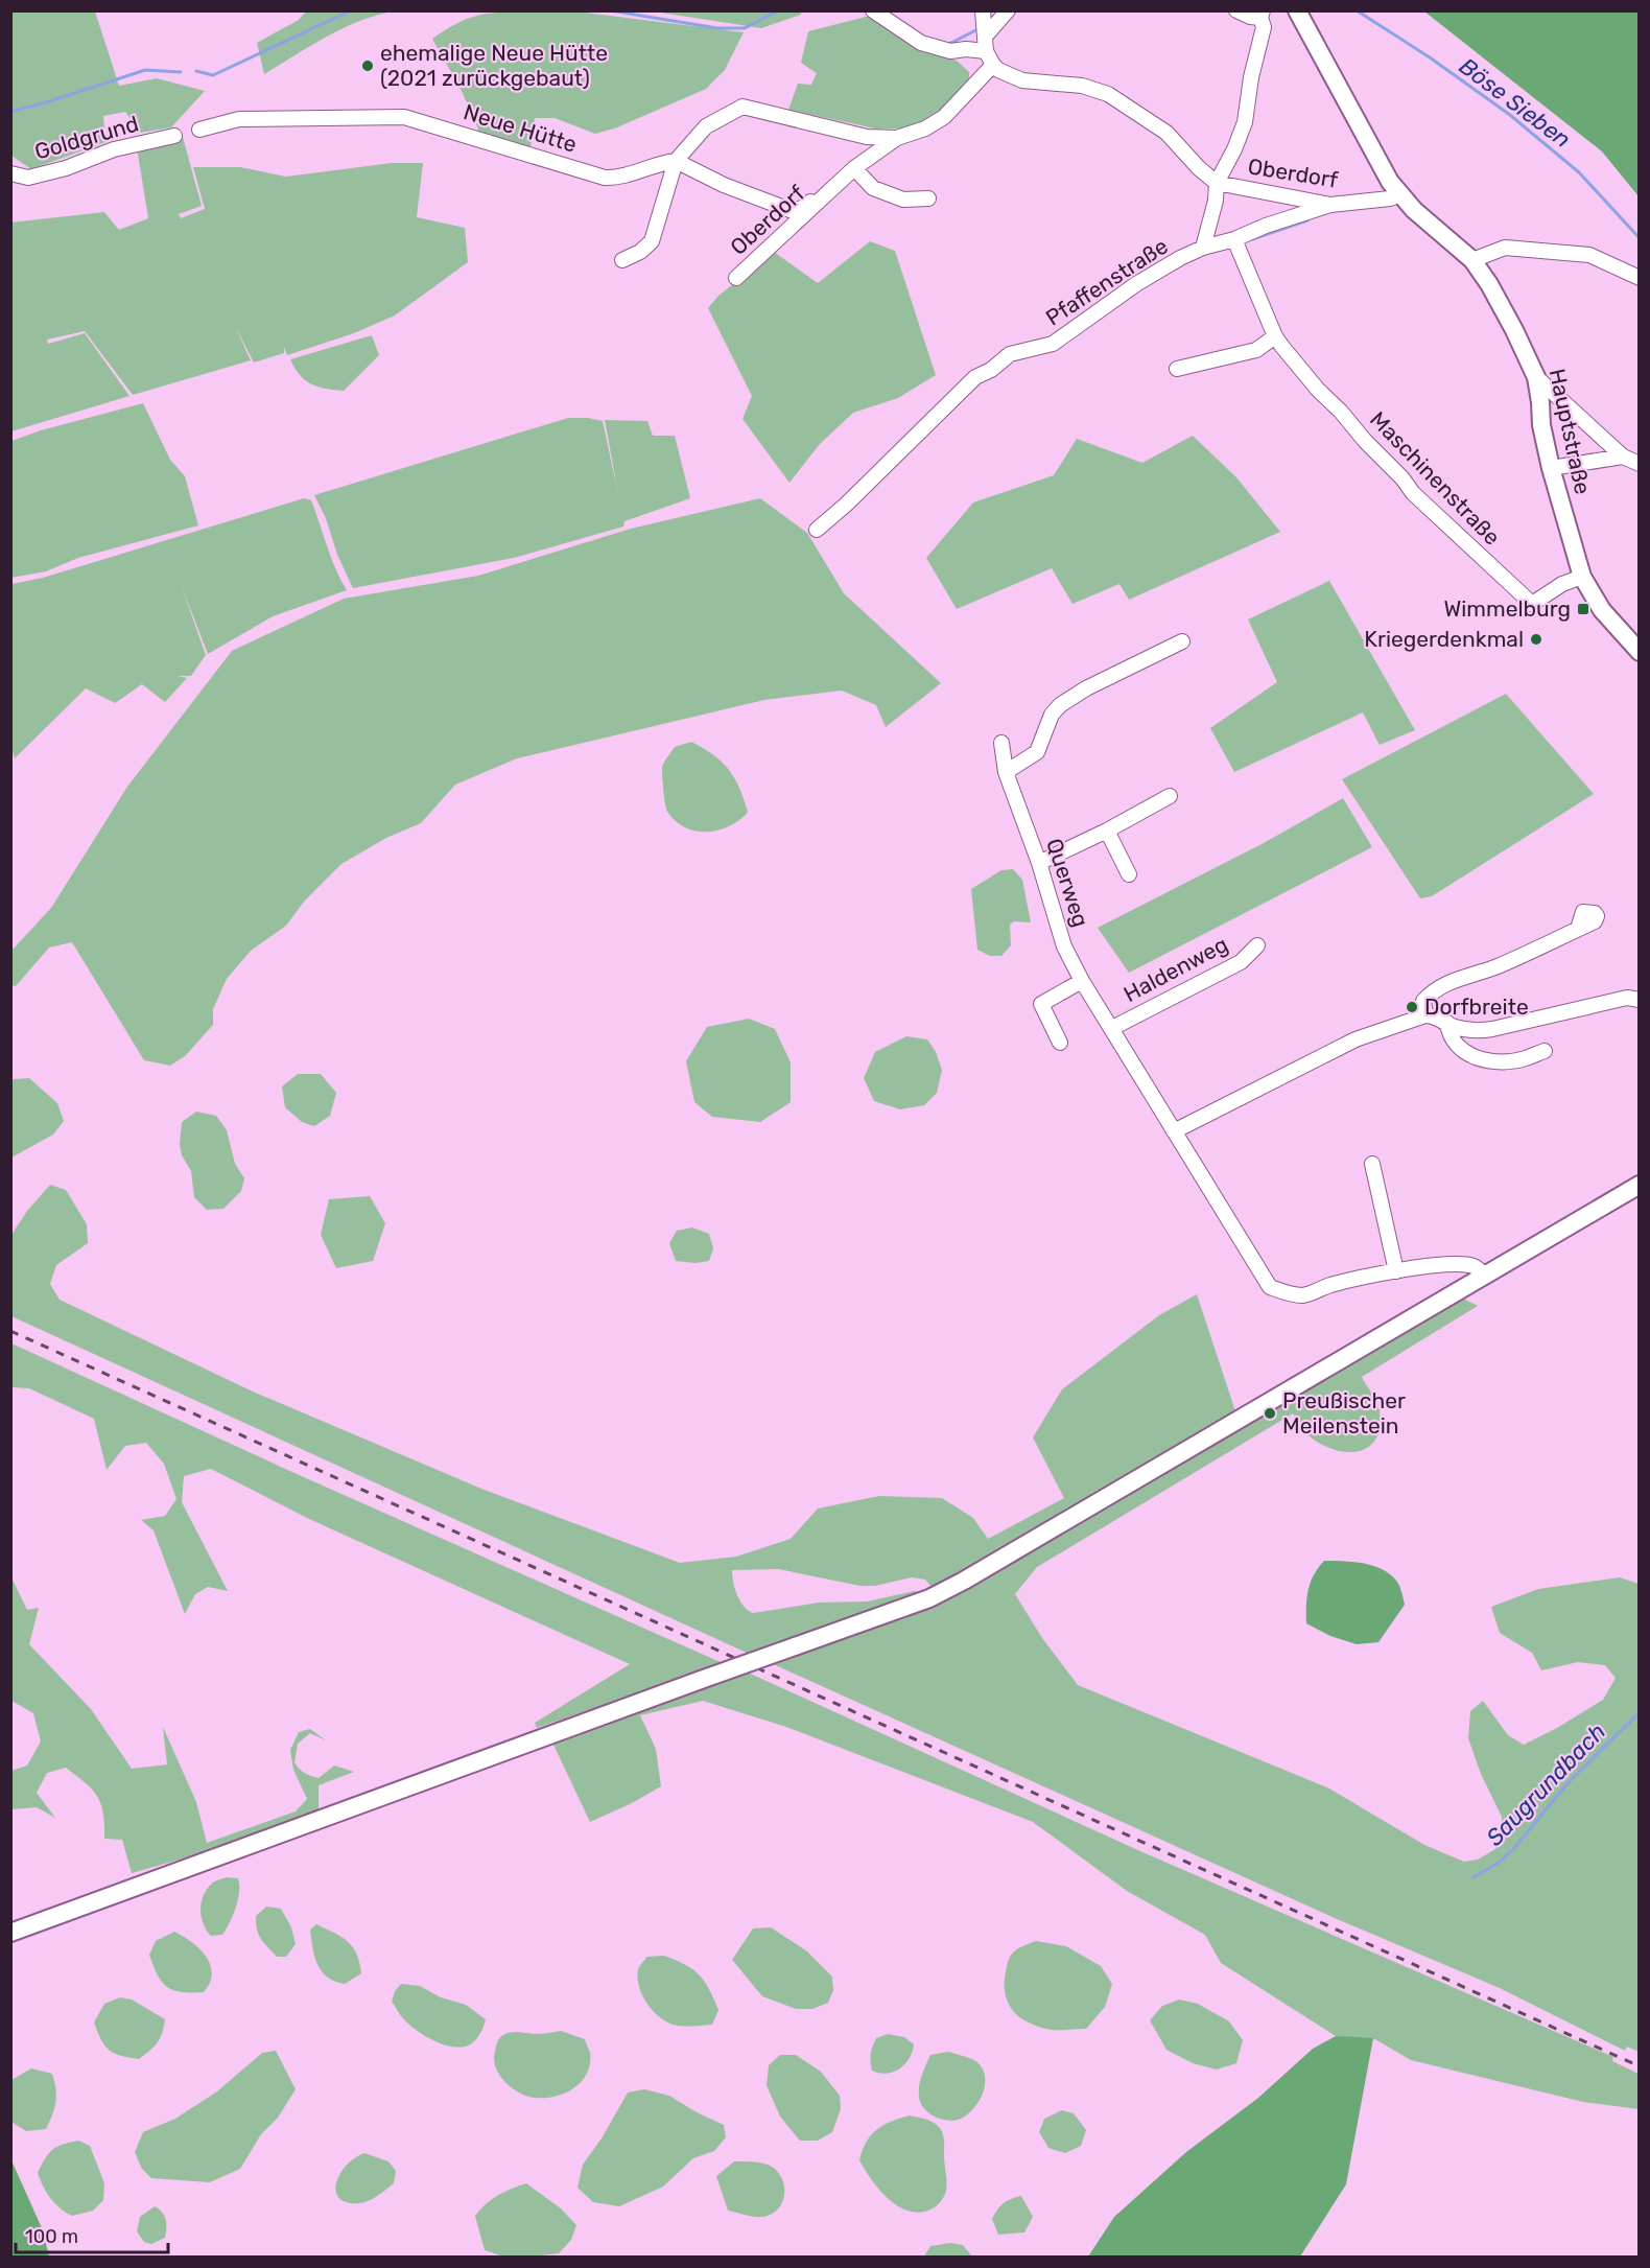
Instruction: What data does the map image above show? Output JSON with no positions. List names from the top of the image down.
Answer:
{
  "streets": {
    "main road": ["Hauptstraße"],
    "street": [
      "Neue Hütte",
      "Goldgrund",
      "Oberdorf",
      "Pfaffenstraße",
      "Maschinenstraße",
      "Querweg",
      "Haldenweg"
    ]
  },
  "crossings": [
    ["Oberdorf", "Pfaffenstraße"],
    ["Oberdorf", "Hauptstraße"],
    ["Pfaffenstraße", "Maschinenstraße"],
    ["Hauptstraße", "Maschinenstraße"],
    ["Querweg", "Haldenweg"]
  ],
  "water": ["Böse Sieben", "Saugrundbach"],
  "places": {
    "other": [
      "ehemalige Neue Hütte (2021 zurückgebaut)",
      "Kriegerdenkmal",
      "Dorfbreite",
      "Preußischer Meilenstein"
    ],
    "transit": ["Wimmelburg"]
  },
  "scale_bar": "100 m"
}
